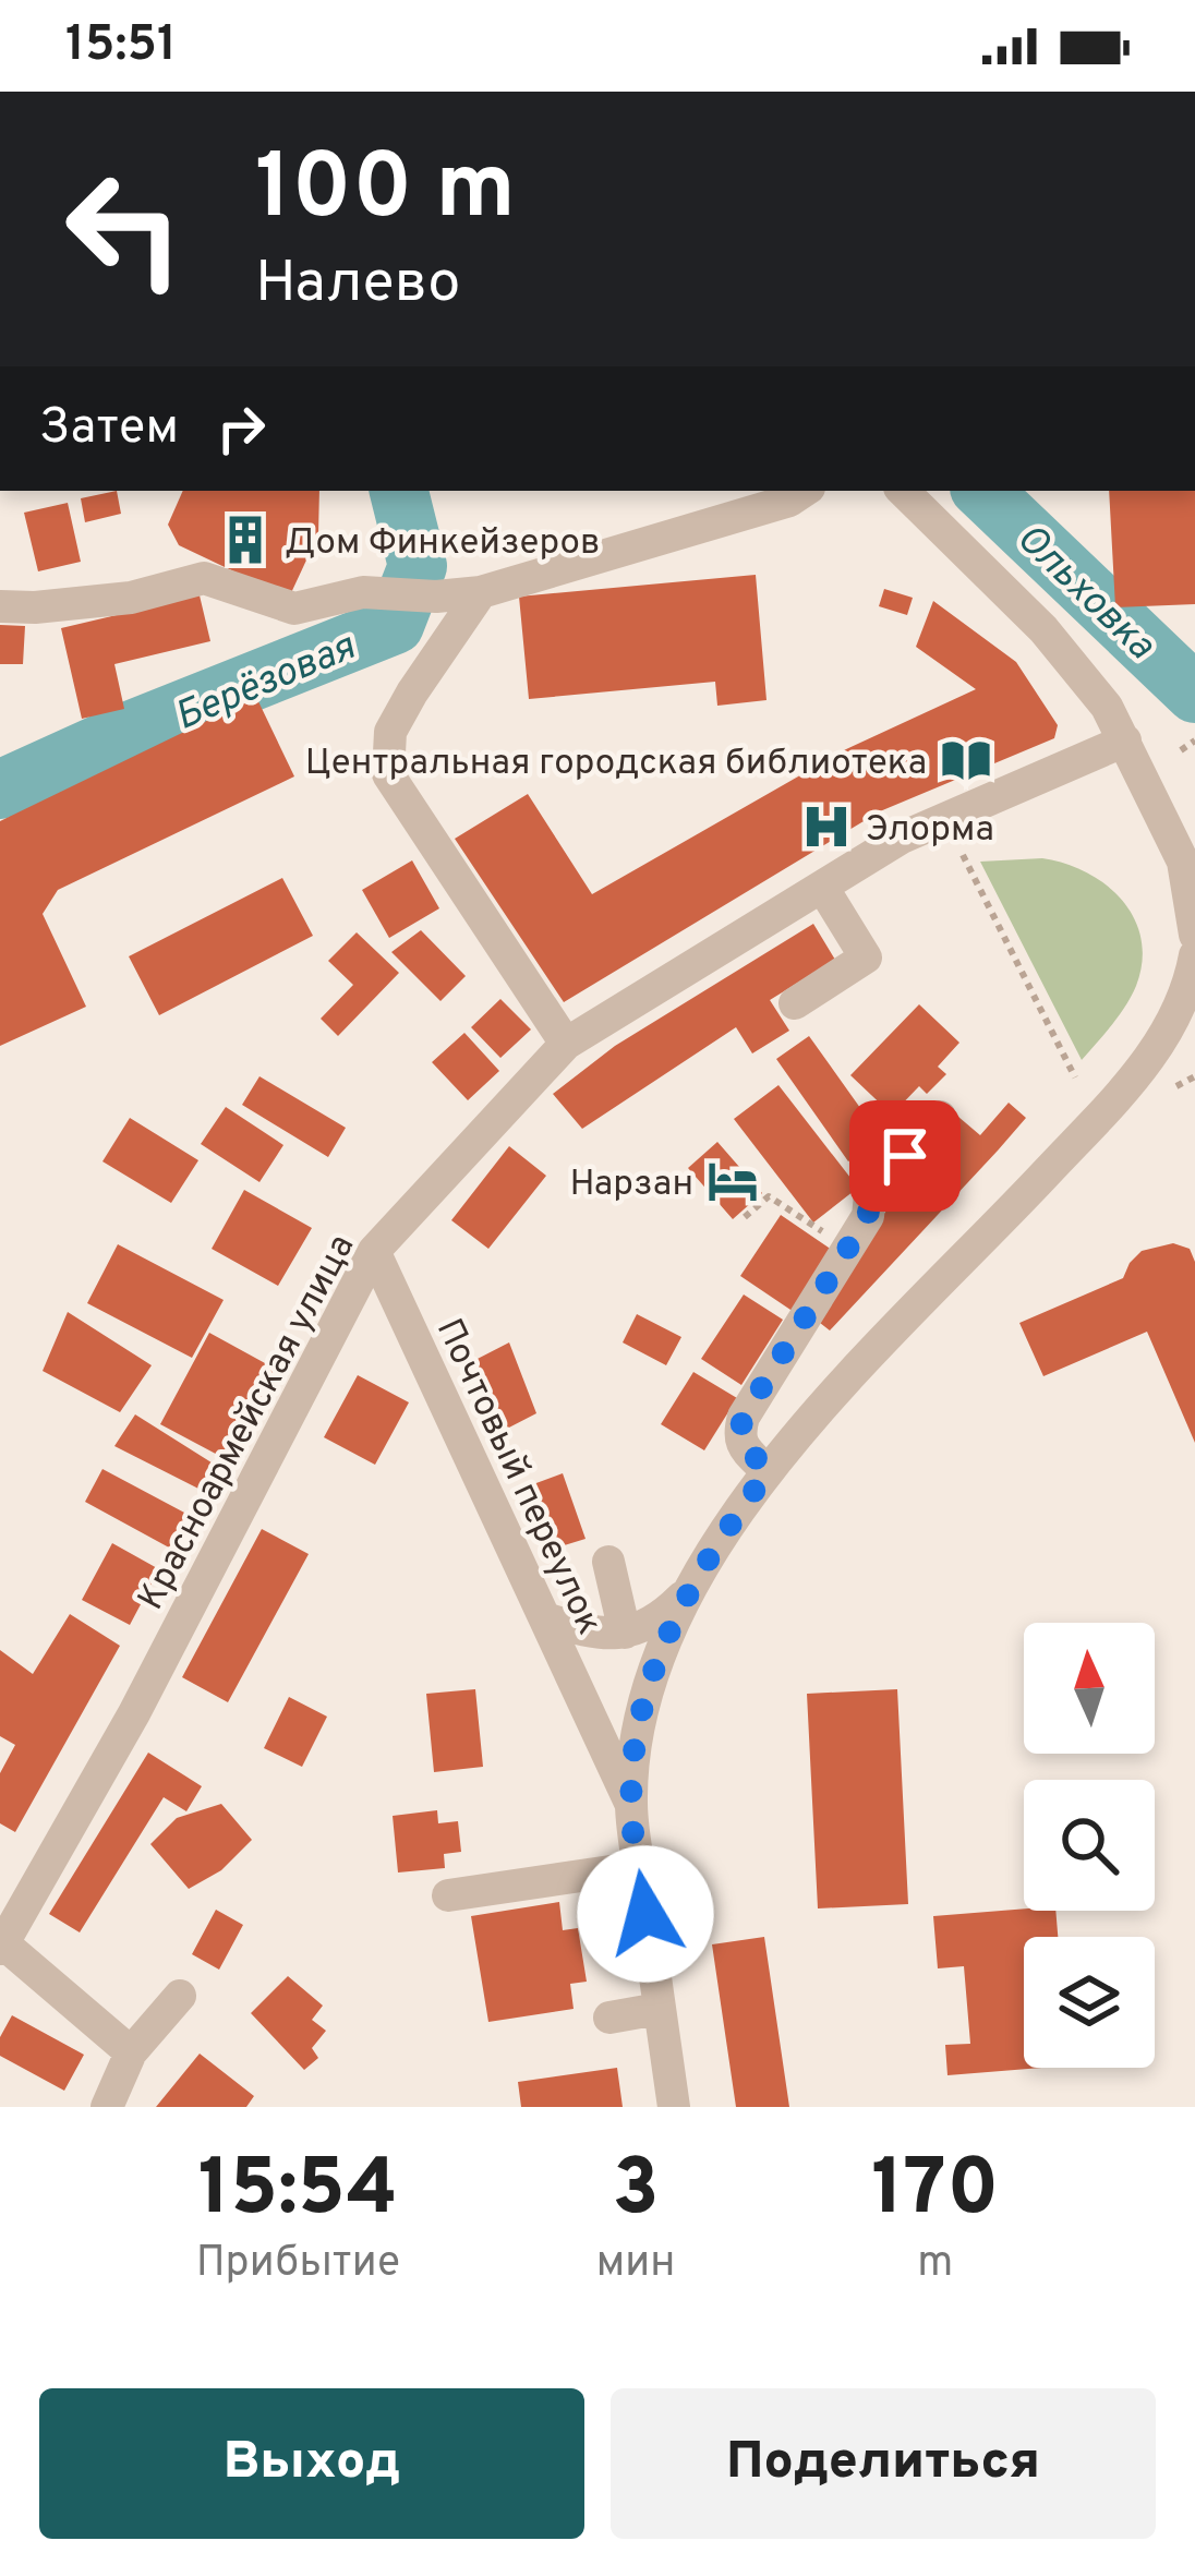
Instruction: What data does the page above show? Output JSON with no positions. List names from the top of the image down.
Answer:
{
  "streets": {
    "street": ["Красноармейская улица", "Почтовый переулок"]
  },
  "crossings": [
    ["Красноармейская улица", "Почтовый переулок"]
  ],
  "water": ["Ольховка", "Берёзовая"],
  "places": {
    "building": ["Дом Финкейзеров"],
    "library": ["Центральная городская библиотека"],
    "hospital": ["Элорма"],
    "hotel": ["Нарзан"]
  },
  "north": "top",
  "page": {
    "status": "15:51",
    "turn": ["100 m", "Налево"],
    "then": "Затем",
    "eta": [
      "15:54",
      "Прибытие",
      "3",
      "мин",
      "170",
      "m"
    ],
    "buttons": ["Выход", "Поделиться"]
  }
}
